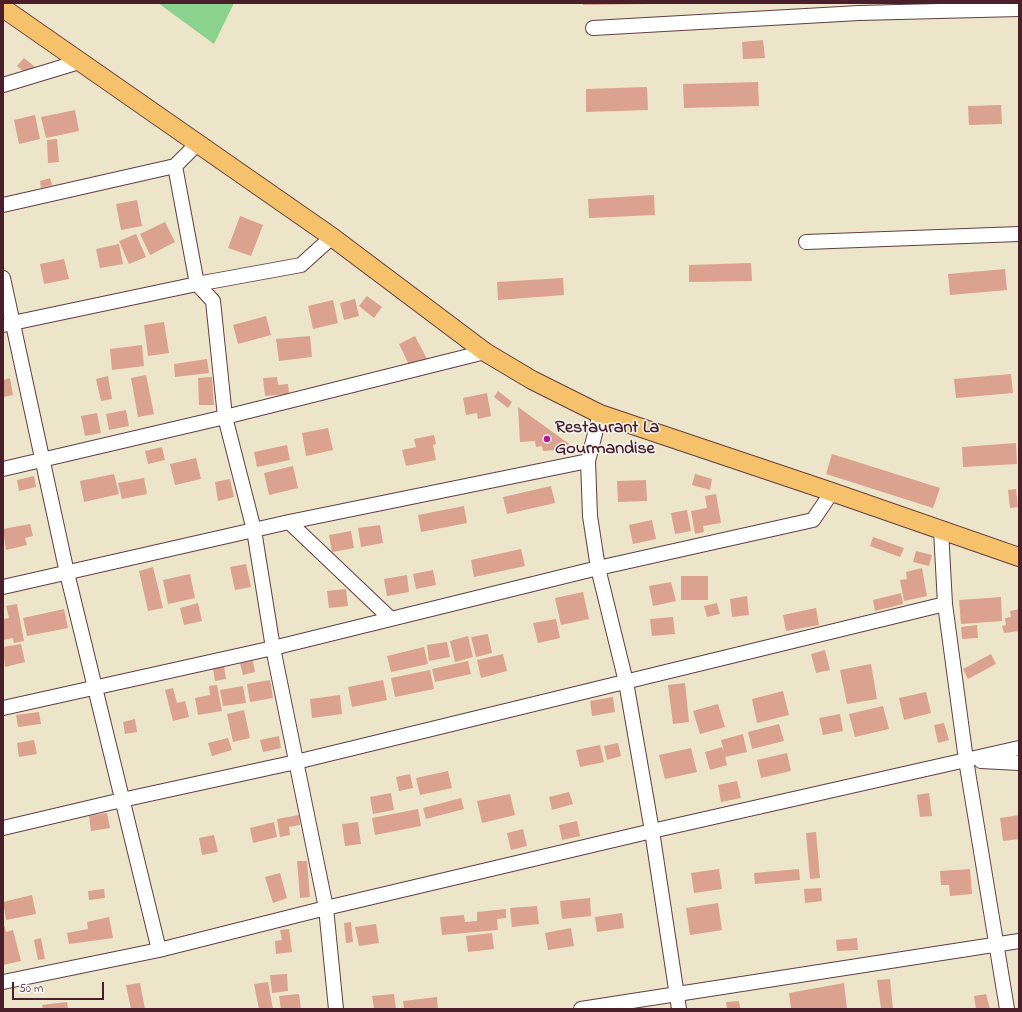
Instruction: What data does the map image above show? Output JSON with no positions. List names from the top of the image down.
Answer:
{
  "places": ["Restaurant La Gourmandise"],
  "scale_bar": "50 m"
}
